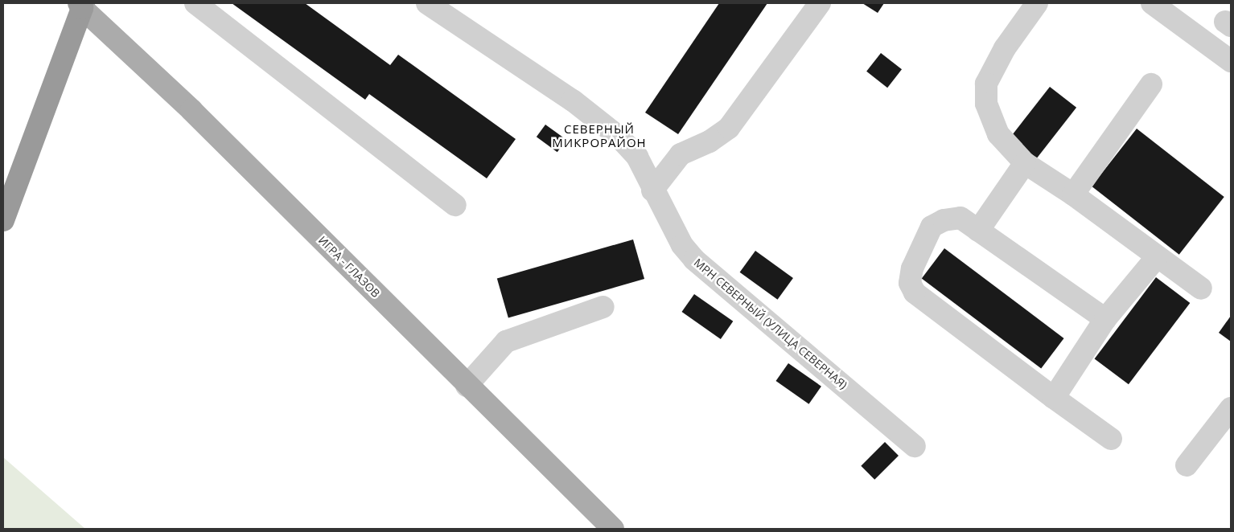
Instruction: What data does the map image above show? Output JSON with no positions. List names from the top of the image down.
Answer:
{
  "streets": {
    "main road": ["ИГРА - ГЛАЗОВ"],
    "street": ["МРН СЕВЕРНЫЙ (УЛИЦА СЕВЕРНАЯ)"]
  },
  "districts": ["СЕВЕРНЫЙ МИКРОРАЙОН"]
}
